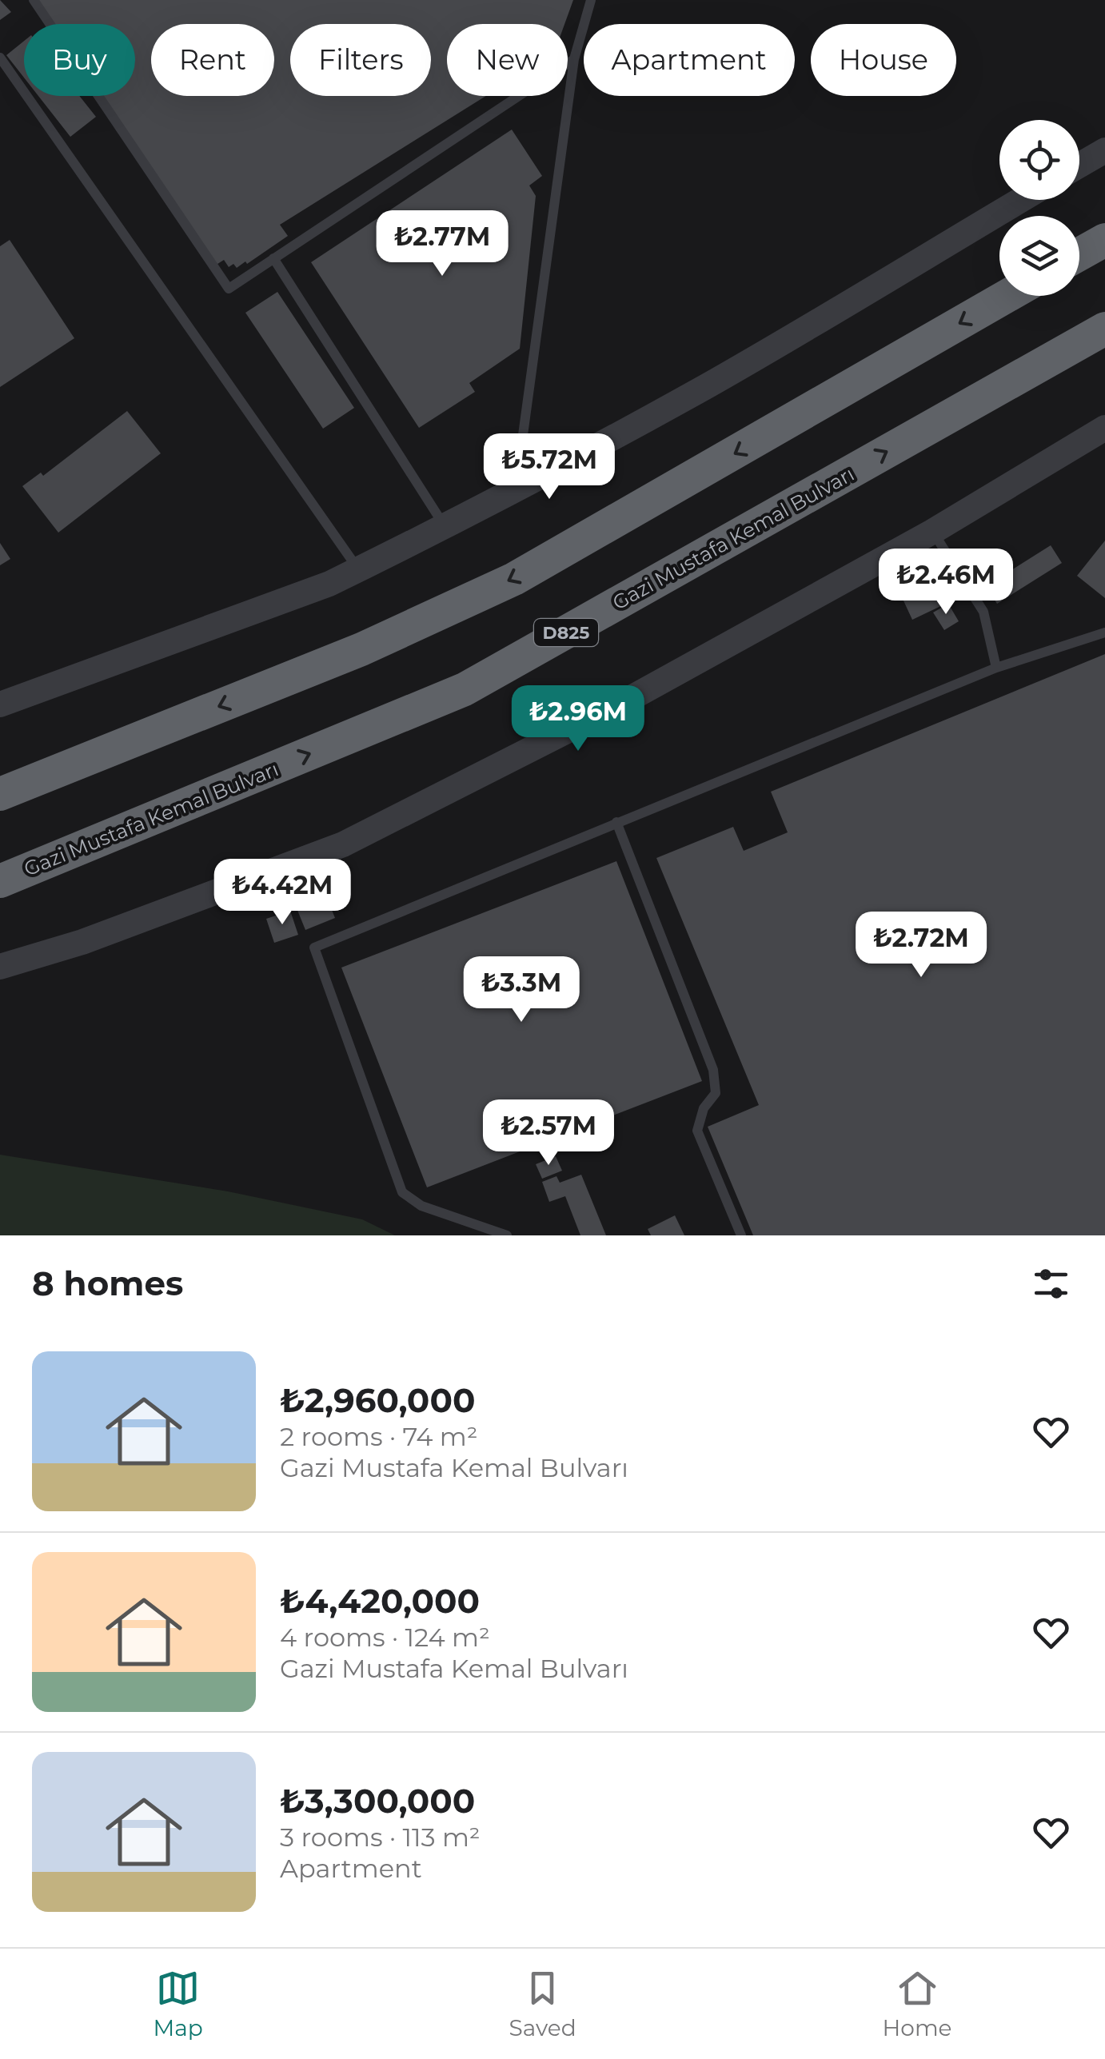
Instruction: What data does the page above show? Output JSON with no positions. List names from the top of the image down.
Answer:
{
  "streets": {
    "highway": ["Gazi Mustafa Kemal Bulvarı", "D825"]
  },
  "page": {
    "chip": [
      "Buy",
      "Rent",
      "Filters",
      "New",
      "Apartment",
      "House"
    ],
    "price": [
      "₺2.77M",
      "₺5.72M",
      "₺2.46M",
      "₺2.96M",
      "₺4.42M",
      "₺2.72M",
      "₺3.3M",
      "₺2.57M"
    ],
    "heading": "8 homes",
    "list": [
      {
        "name": "₺2,960,000",
        "note": "2 rooms · 74 m² · Gazi Mustafa Kemal Bulvarı"
      },
      {
        "name": "₺4,420,000",
        "note": "4 rooms · 124 m² · Gazi Mustafa Kemal Bulvarı"
      },
      {
        "name": "₺3,300,000",
        "note": "3 rooms · 113 m² · Apartment"
      }
    ],
    "tabs": ["Map", "Saved", "Home"]
  }
}
